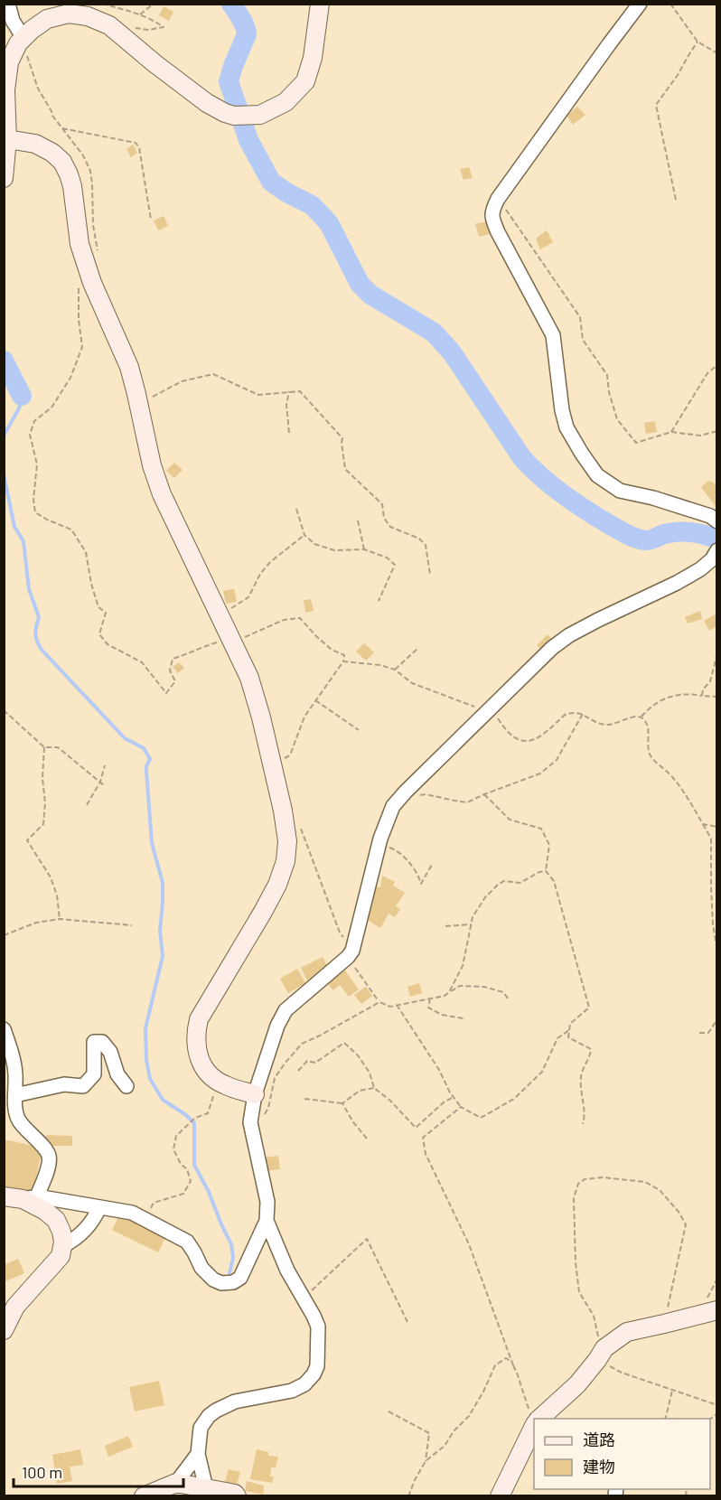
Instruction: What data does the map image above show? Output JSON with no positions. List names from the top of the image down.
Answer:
{
  "legend": ["道路", "建物"],
  "scale_bar": "100 m"
}
